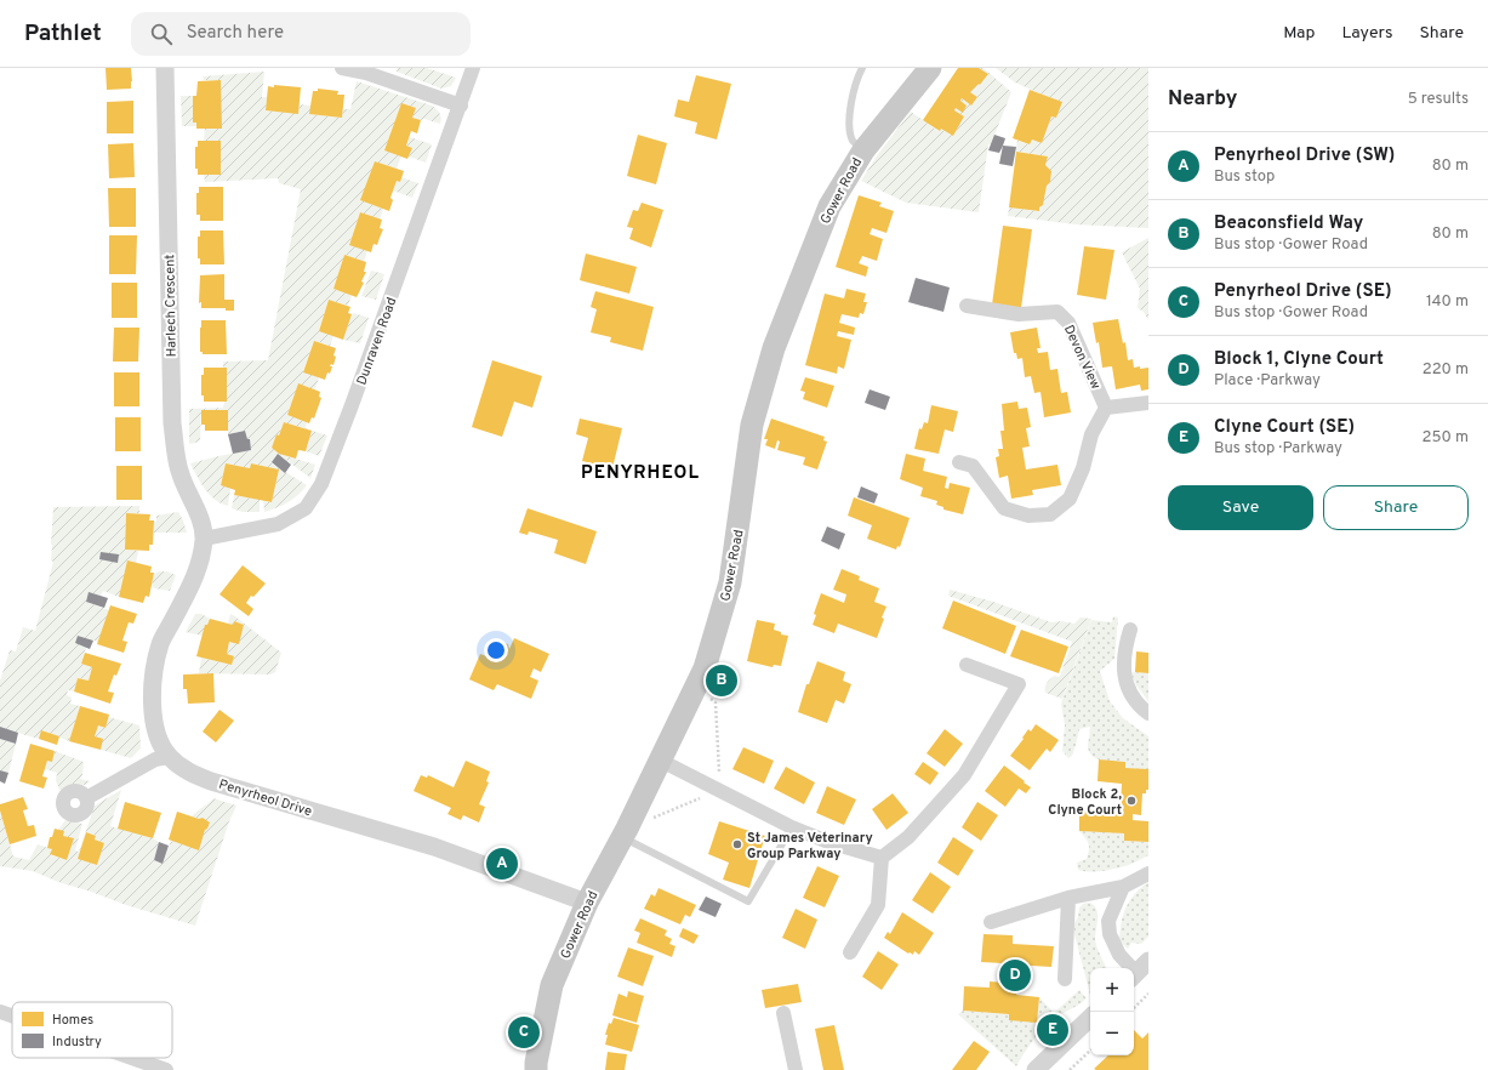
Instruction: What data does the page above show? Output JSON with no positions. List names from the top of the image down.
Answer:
{
  "streets": {
    "main road": ["Gower Road"],
    "street": [
      "Harlech Crescent",
      "Dunraven Road",
      "Devon View",
      "Penyrheol Drive"
    ]
  },
  "crossings": [
    ["Gower Road", "Penyrheol Drive"],
    ["Harlech Crescent", "Dunraven Road"],
    ["Harlech Crescent", "Penyrheol Drive"],
    ["Dunraven Road", "Penyrheol Drive"]
  ],
  "districts": ["PENYRHEOL"],
  "places": ["Block 2, Clyne Court", "St James Veterinary Group Parkway"],
  "legend": ["Homes", "Industry"],
  "page": {
    "header": "Pathlet",
    "search": "Search here",
    "nav": ["Map", "Layers", "Share"],
    "heading": ["Nearby", "5 results"],
    "list": [
      {
        "mark": "A",
        "name": "Penyrheol Drive (SW)",
        "note": "Bus stop",
        "value": "80 m"
      },
      {
        "mark": "B",
        "name": "Beaconsfield Way",
        "note": "Bus stop · Gower Road",
        "value": "80 m"
      },
      {
        "mark": "C",
        "name": "Penyrheol Drive (SE)",
        "note": "Bus stop · Gower Road",
        "value": "140 m"
      },
      {
        "mark": "D",
        "name": "Block 1, Clyne Court",
        "note": "Place · Parkway",
        "value": "220 m"
      },
      {
        "mark": "E",
        "name": "Clyne Court (SE)",
        "note": "Bus stop · Parkway",
        "value": "250 m"
      }
    ],
    "buttons": ["Save", "Share"],
    "pins": [
      "B",
      "A",
      "D",
      "E",
      "C"
    ],
    "map_buttons": ["+", "−"]
  }
}
